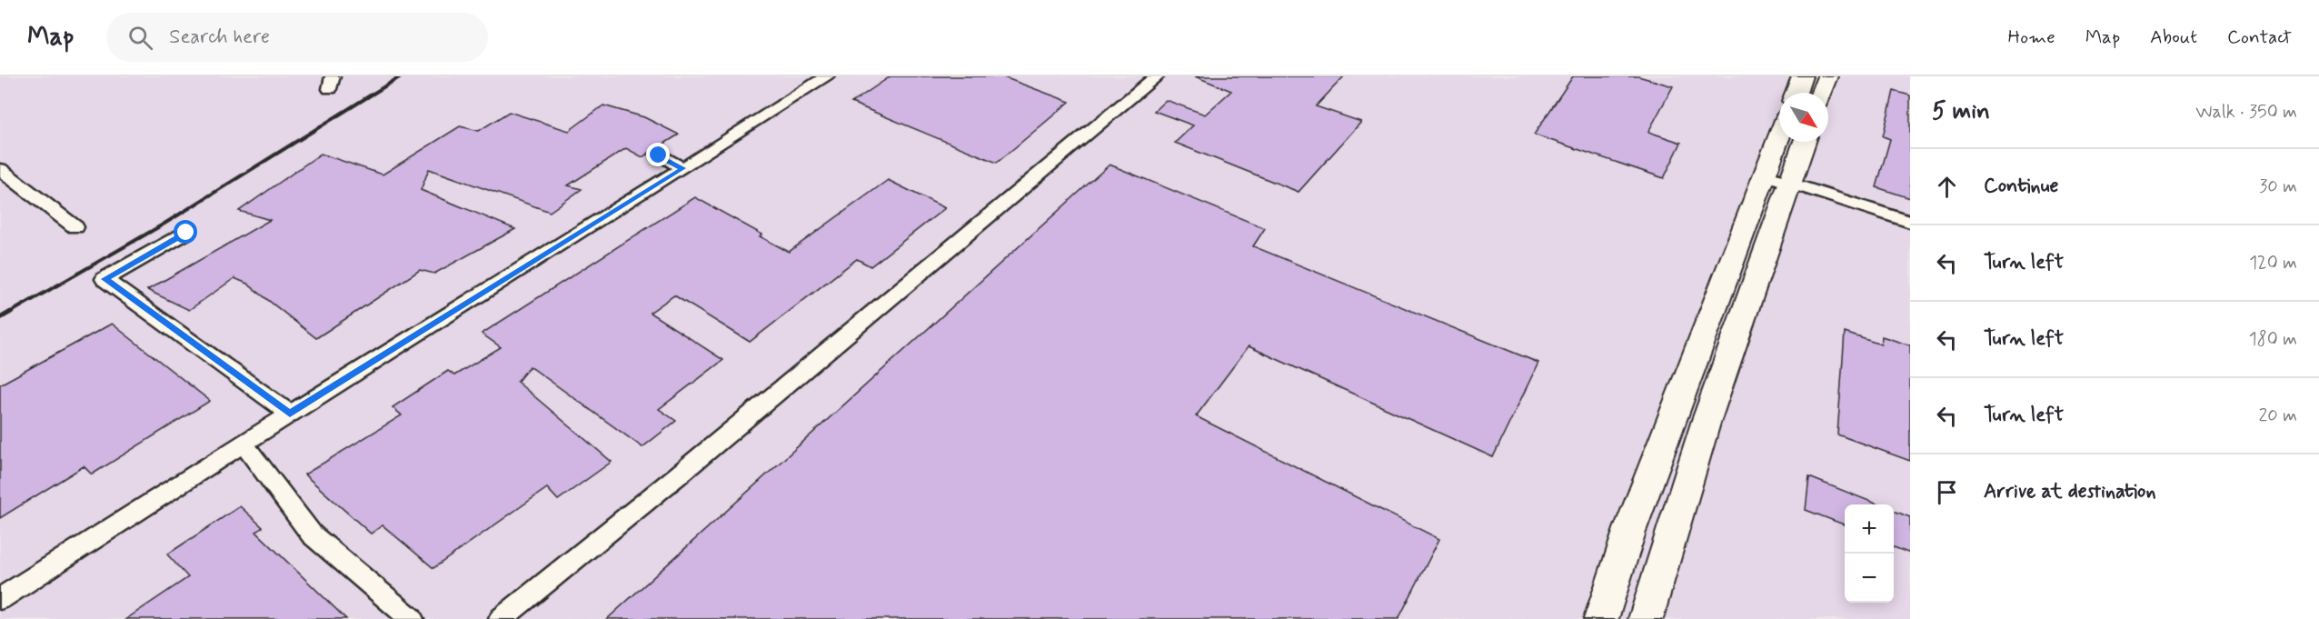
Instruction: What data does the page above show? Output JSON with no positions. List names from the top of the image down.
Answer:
{
  "north": "bottom right",
  "page": {
    "header": "Map",
    "search": "Search here",
    "nav": [
      "Home",
      "Map",
      "About",
      "Contact"
    ],
    "heading": ["5 min", "Walk · 350 m"],
    "list": [
      ["Continue", "30 m"],
      ["Turn left", "120 m"],
      ["Turn left", "180 m"],
      ["Turn left", "20 m"],
      "Arrive at destination"
    ],
    "map_buttons": ["+", "−"]
  }
}
